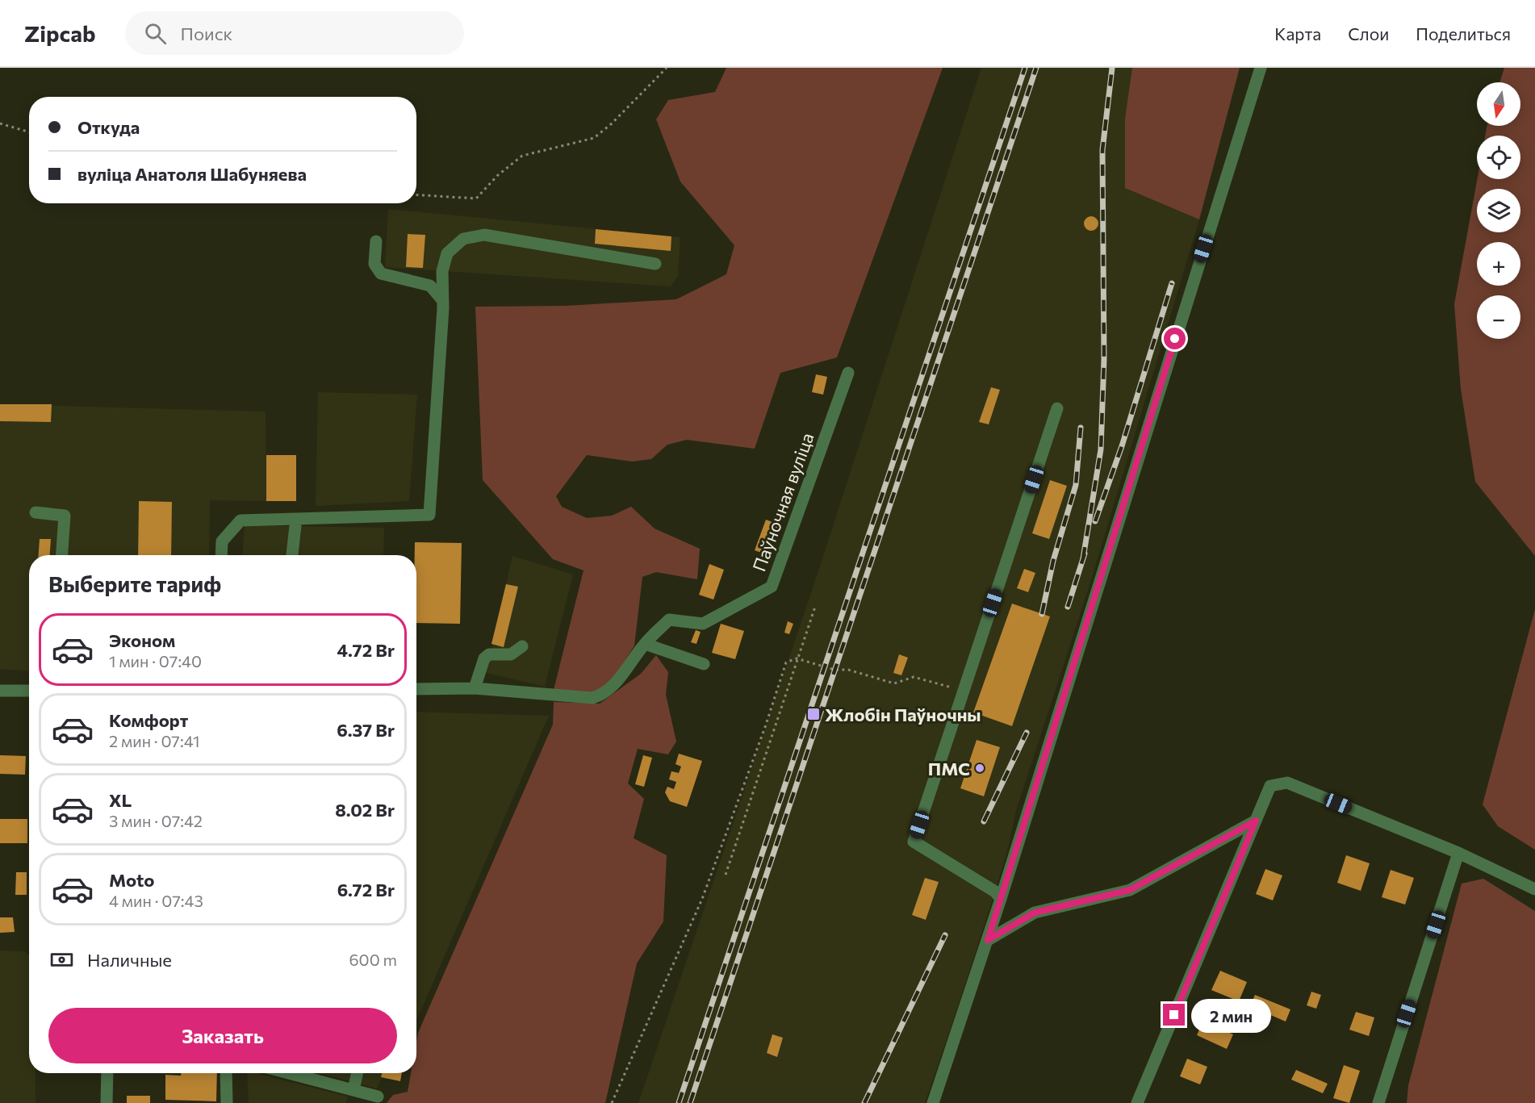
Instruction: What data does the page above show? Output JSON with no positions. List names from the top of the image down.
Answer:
{
  "streets": {
    "street": ["Паўночная вуліца"]
  },
  "places": {
    "transit": ["Жлобін Паўночны"],
    "other": ["ПМС"]
  },
  "north": "bottom",
  "page": {
    "header": "Zipcab",
    "search": "Поиск",
    "nav": ["Карта", "Слои", "Поделиться"],
    "map_buttons": ["+", "−"],
    "banner": ["Откуда", "вуліца Анатоля Шабуняева"],
    "heading": "Выберите тариф",
    "list": [
      {
        "name": "Эконом",
        "note": "1 мин · 07:40",
        "value": "4.72 Br"
      },
      {
        "name": "Комфорт",
        "note": "2 мин · 07:41",
        "value": "6.37 Br"
      },
      {
        "name": "XL",
        "note": "3 мин · 07:42",
        "value": "8.02 Br"
      },
      {
        "name": "Moto",
        "note": "4 мин · 07:43",
        "value": "6.72 Br"
      }
    ],
    "pay": ["Наличные", "600 m"],
    "buttons": "Заказать",
    "bubble": "2 мин"
  }
}
